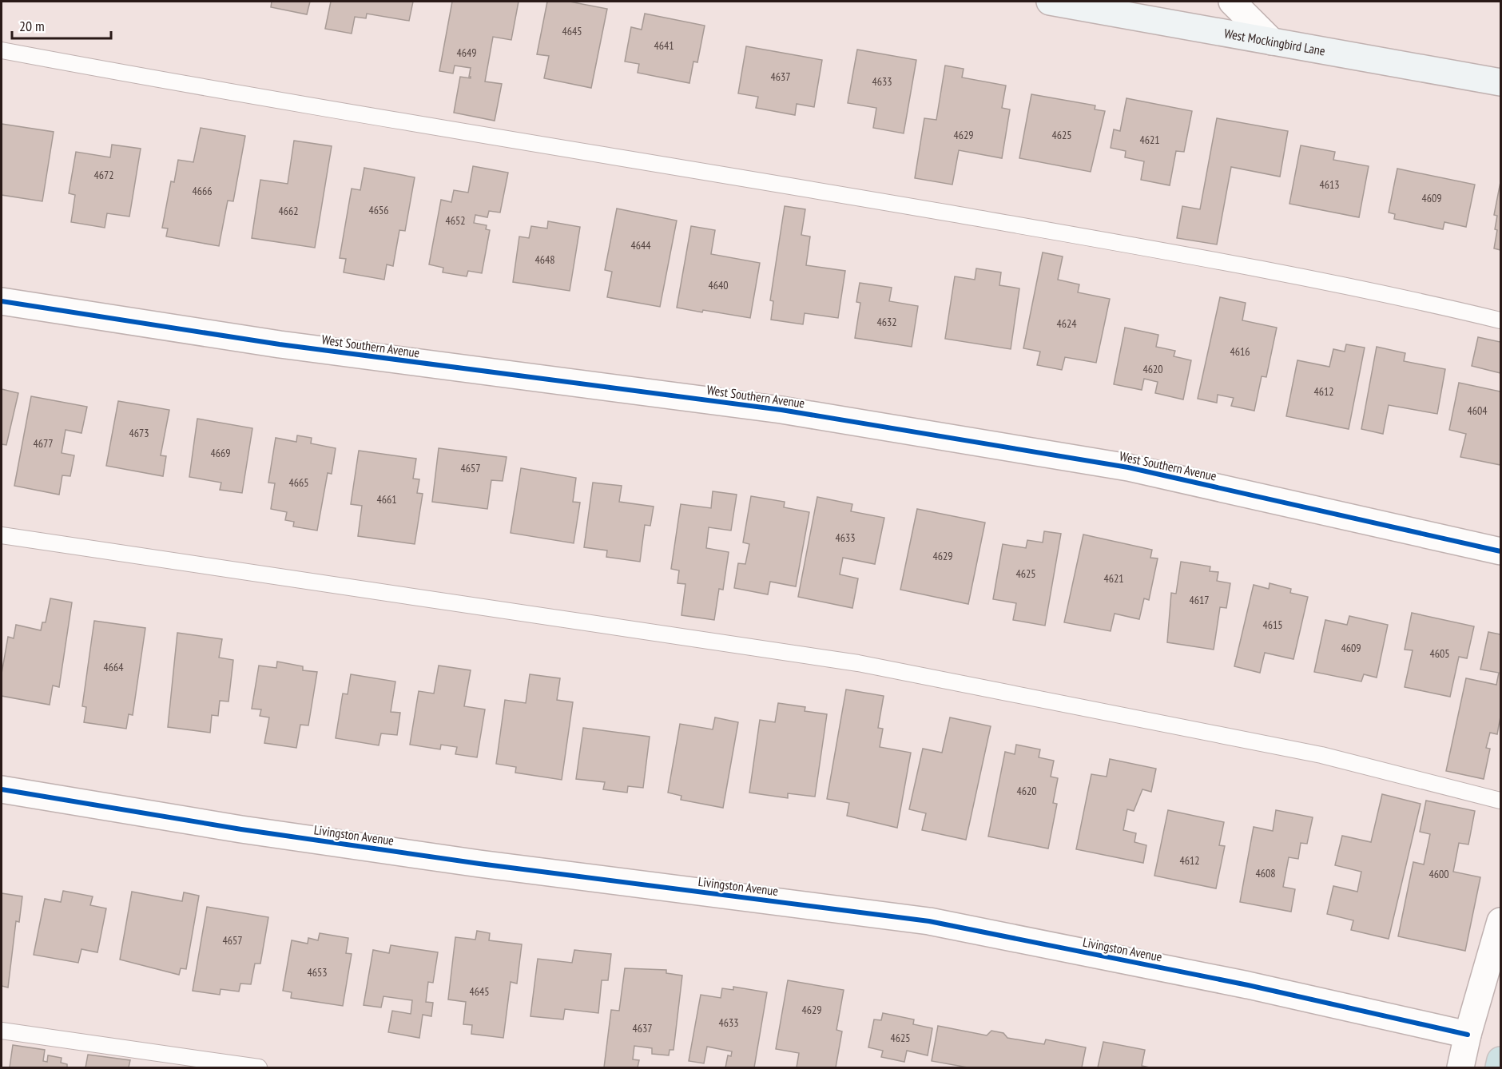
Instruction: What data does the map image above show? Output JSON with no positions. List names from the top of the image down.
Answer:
{
  "streets": {
    "main road": ["West Mockingbird Lane"],
    "street": ["West Southern Avenue", "Livingston Avenue"]
  },
  "house_numbers": [
    "4645",
    "4641",
    "4649",
    "4637",
    "4633",
    "4629",
    "4625",
    "4621",
    "4672",
    "4613",
    "4666",
    "4609",
    "4656",
    "4662",
    "4652",
    "4644",
    "4648",
    "4640",
    "4632",
    "4624",
    "4616",
    "4620",
    "4612",
    "4604",
    "4673",
    "4677",
    "4669",
    "4657",
    "4665",
    "4661",
    "4633",
    "4629",
    "4625",
    "4621",
    "4617",
    "4615",
    "4609",
    "4605",
    "4664",
    "4620",
    "4612",
    "4608",
    "4600",
    "4657",
    "4653",
    "4645",
    "4629",
    "4633",
    "4637",
    "4625"
  ],
  "scale_bar": "20 m"
}
